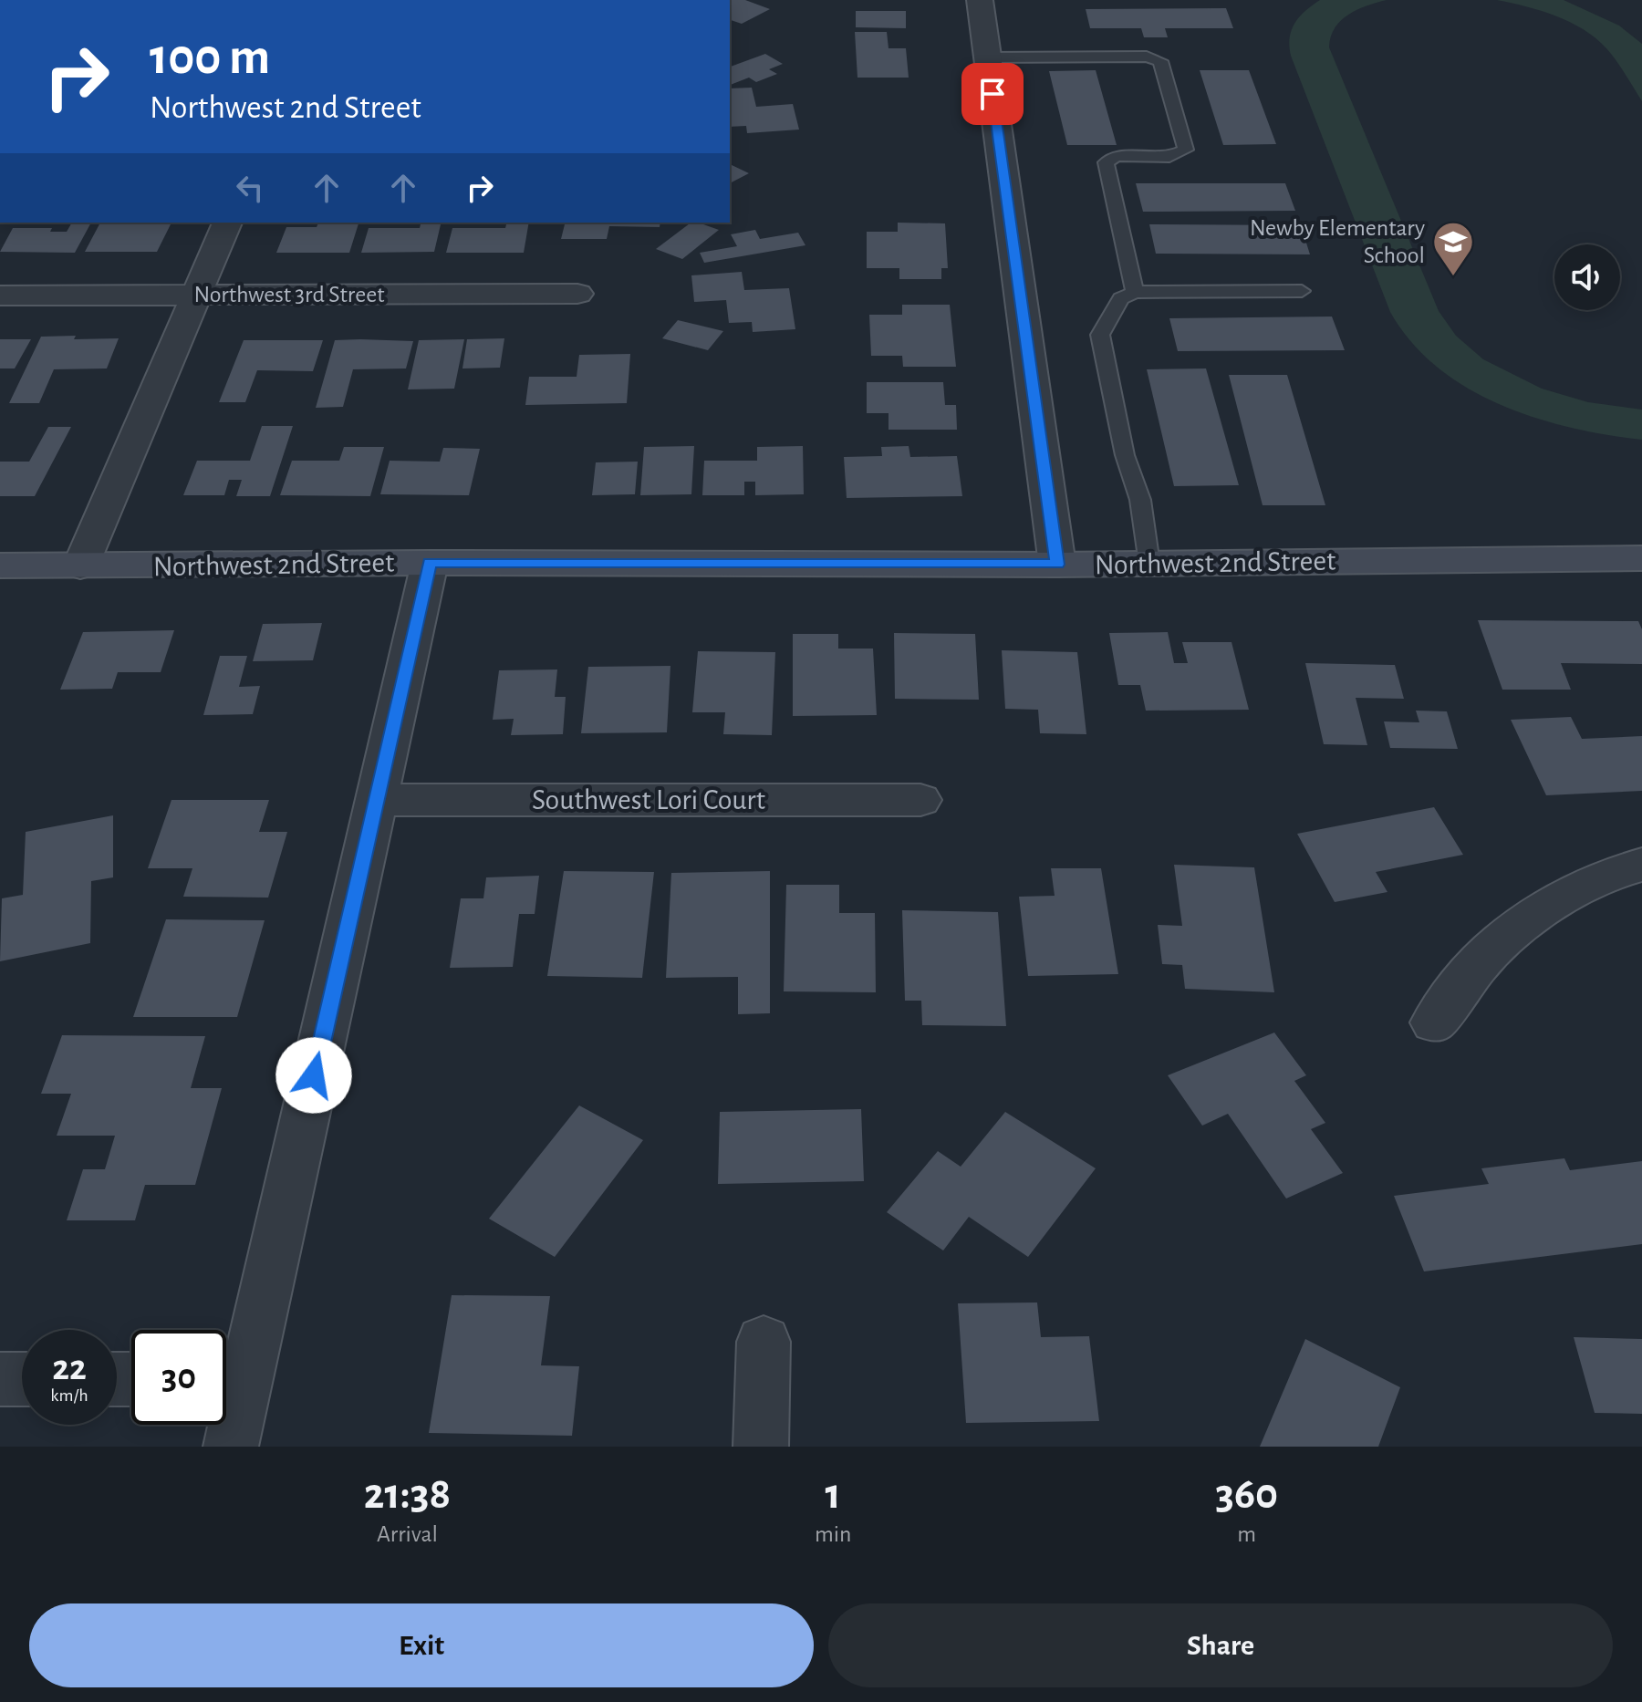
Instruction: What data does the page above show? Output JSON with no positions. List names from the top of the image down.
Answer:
{
  "streets": {
    "main road": ["Northwest 2nd Street"],
    "street": ["Northwest 3rd Street", "Southwest Lori Court"]
  },
  "places": {
    "school or university": ["Newby Elementary School"]
  },
  "page": {
    "turn": ["100 m", "Northwest 2nd Street"],
    "speed": "22 km/h",
    "limit": "30",
    "eta": [
      "21:38",
      "Arrival",
      "1",
      "min",
      "360",
      "m"
    ],
    "buttons": ["Exit", "Share"]
  }
}
